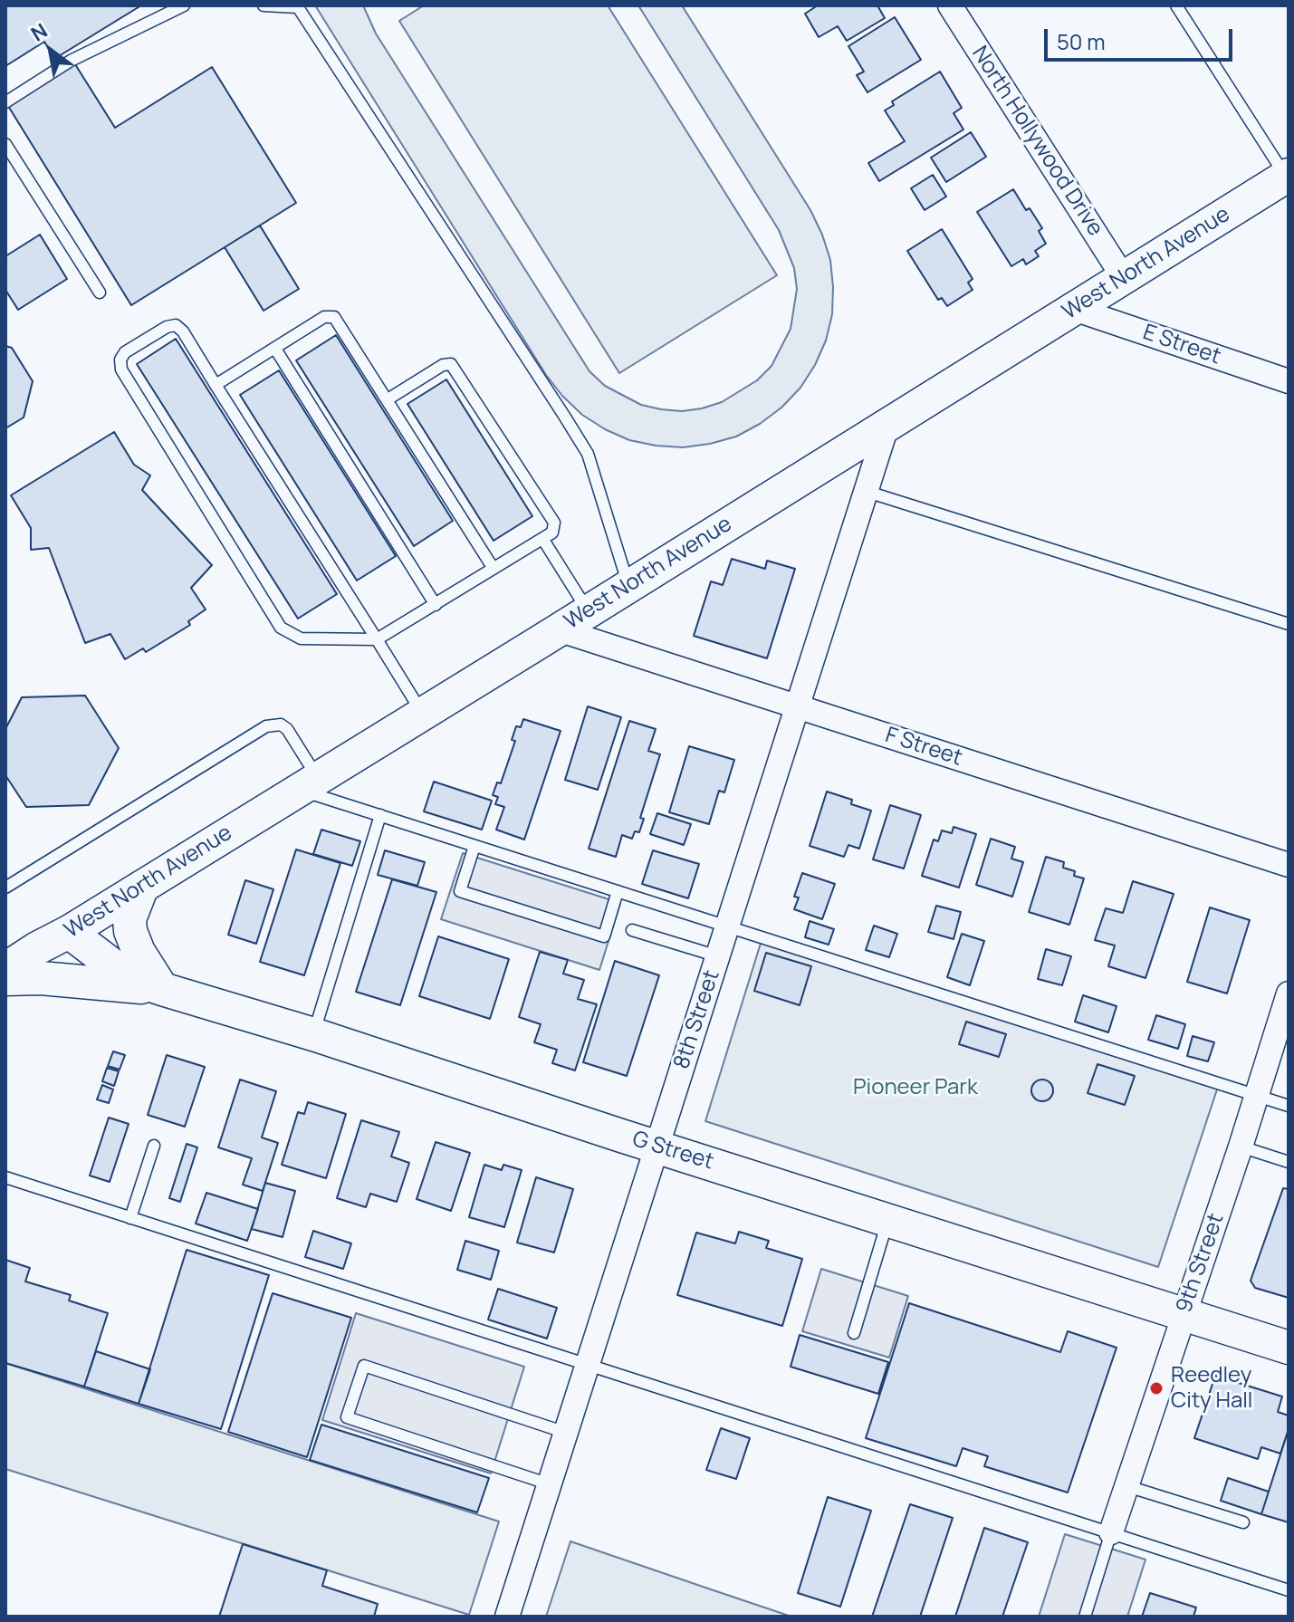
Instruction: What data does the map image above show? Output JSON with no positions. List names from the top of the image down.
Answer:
{
  "streets": {
    "street": [
      "North Hollywood Drive",
      "West North Avenue",
      "E Street",
      "F Street",
      "8th Street",
      "G Street",
      "9th Street"
    ]
  },
  "crossings": [
    ["North Hollywood Drive", "West North Avenue"],
    ["West North Avenue", "E Street"],
    ["West North Avenue", "F Street"],
    ["West North Avenue", "8th Street"],
    ["West North Avenue", "G Street"],
    ["F Street", "8th Street"],
    ["8th Street", "G Street"],
    ["G Street", "9th Street"]
  ],
  "parks": ["Pioneer Park"],
  "places": ["Reedley City Hall"],
  "scale_bar": "50 m",
  "north": "top left"
}
